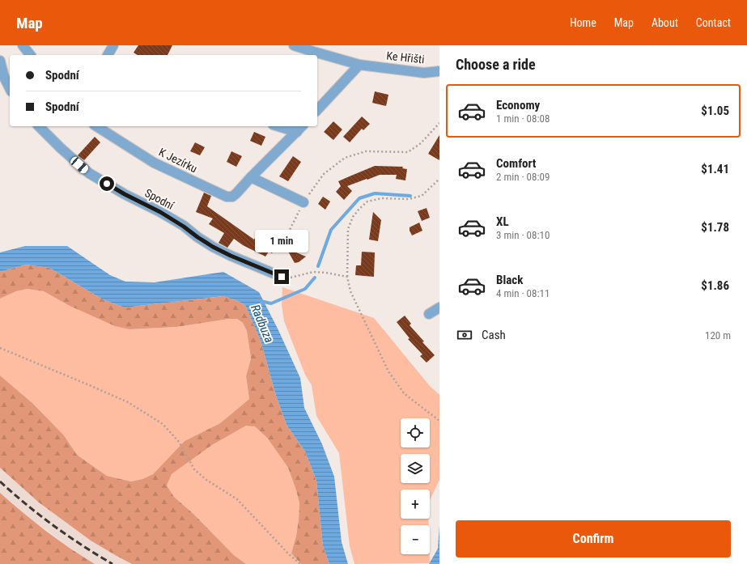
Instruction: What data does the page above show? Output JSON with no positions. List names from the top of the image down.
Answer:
{
  "streets": {
    "street": ["Ke Hřišti", "K Jezírku", "Spodní"]
  },
  "water": ["Radbuza"],
  "page": {
    "header": "Map",
    "nav": [
      "Home",
      "Map",
      "About",
      "Contact"
    ],
    "heading": "Choose a ride",
    "banner": ["Spodní", "Spodní"],
    "list": [
      {
        "name": "Economy",
        "note": "1 min · 08:08",
        "value": "$1.05"
      },
      {
        "name": "Comfort",
        "note": "2 min · 08:09",
        "value": "$1.41"
      },
      {
        "name": "XL",
        "note": "3 min · 08:10",
        "value": "$1.78"
      },
      {
        "name": "Black",
        "note": "4 min · 08:11",
        "value": "$1.86"
      }
    ],
    "bubble": "1 min",
    "pay": ["Cash", "120 m"],
    "map_buttons": ["+", "−"],
    "buttons": "Confirm"
  }
}
